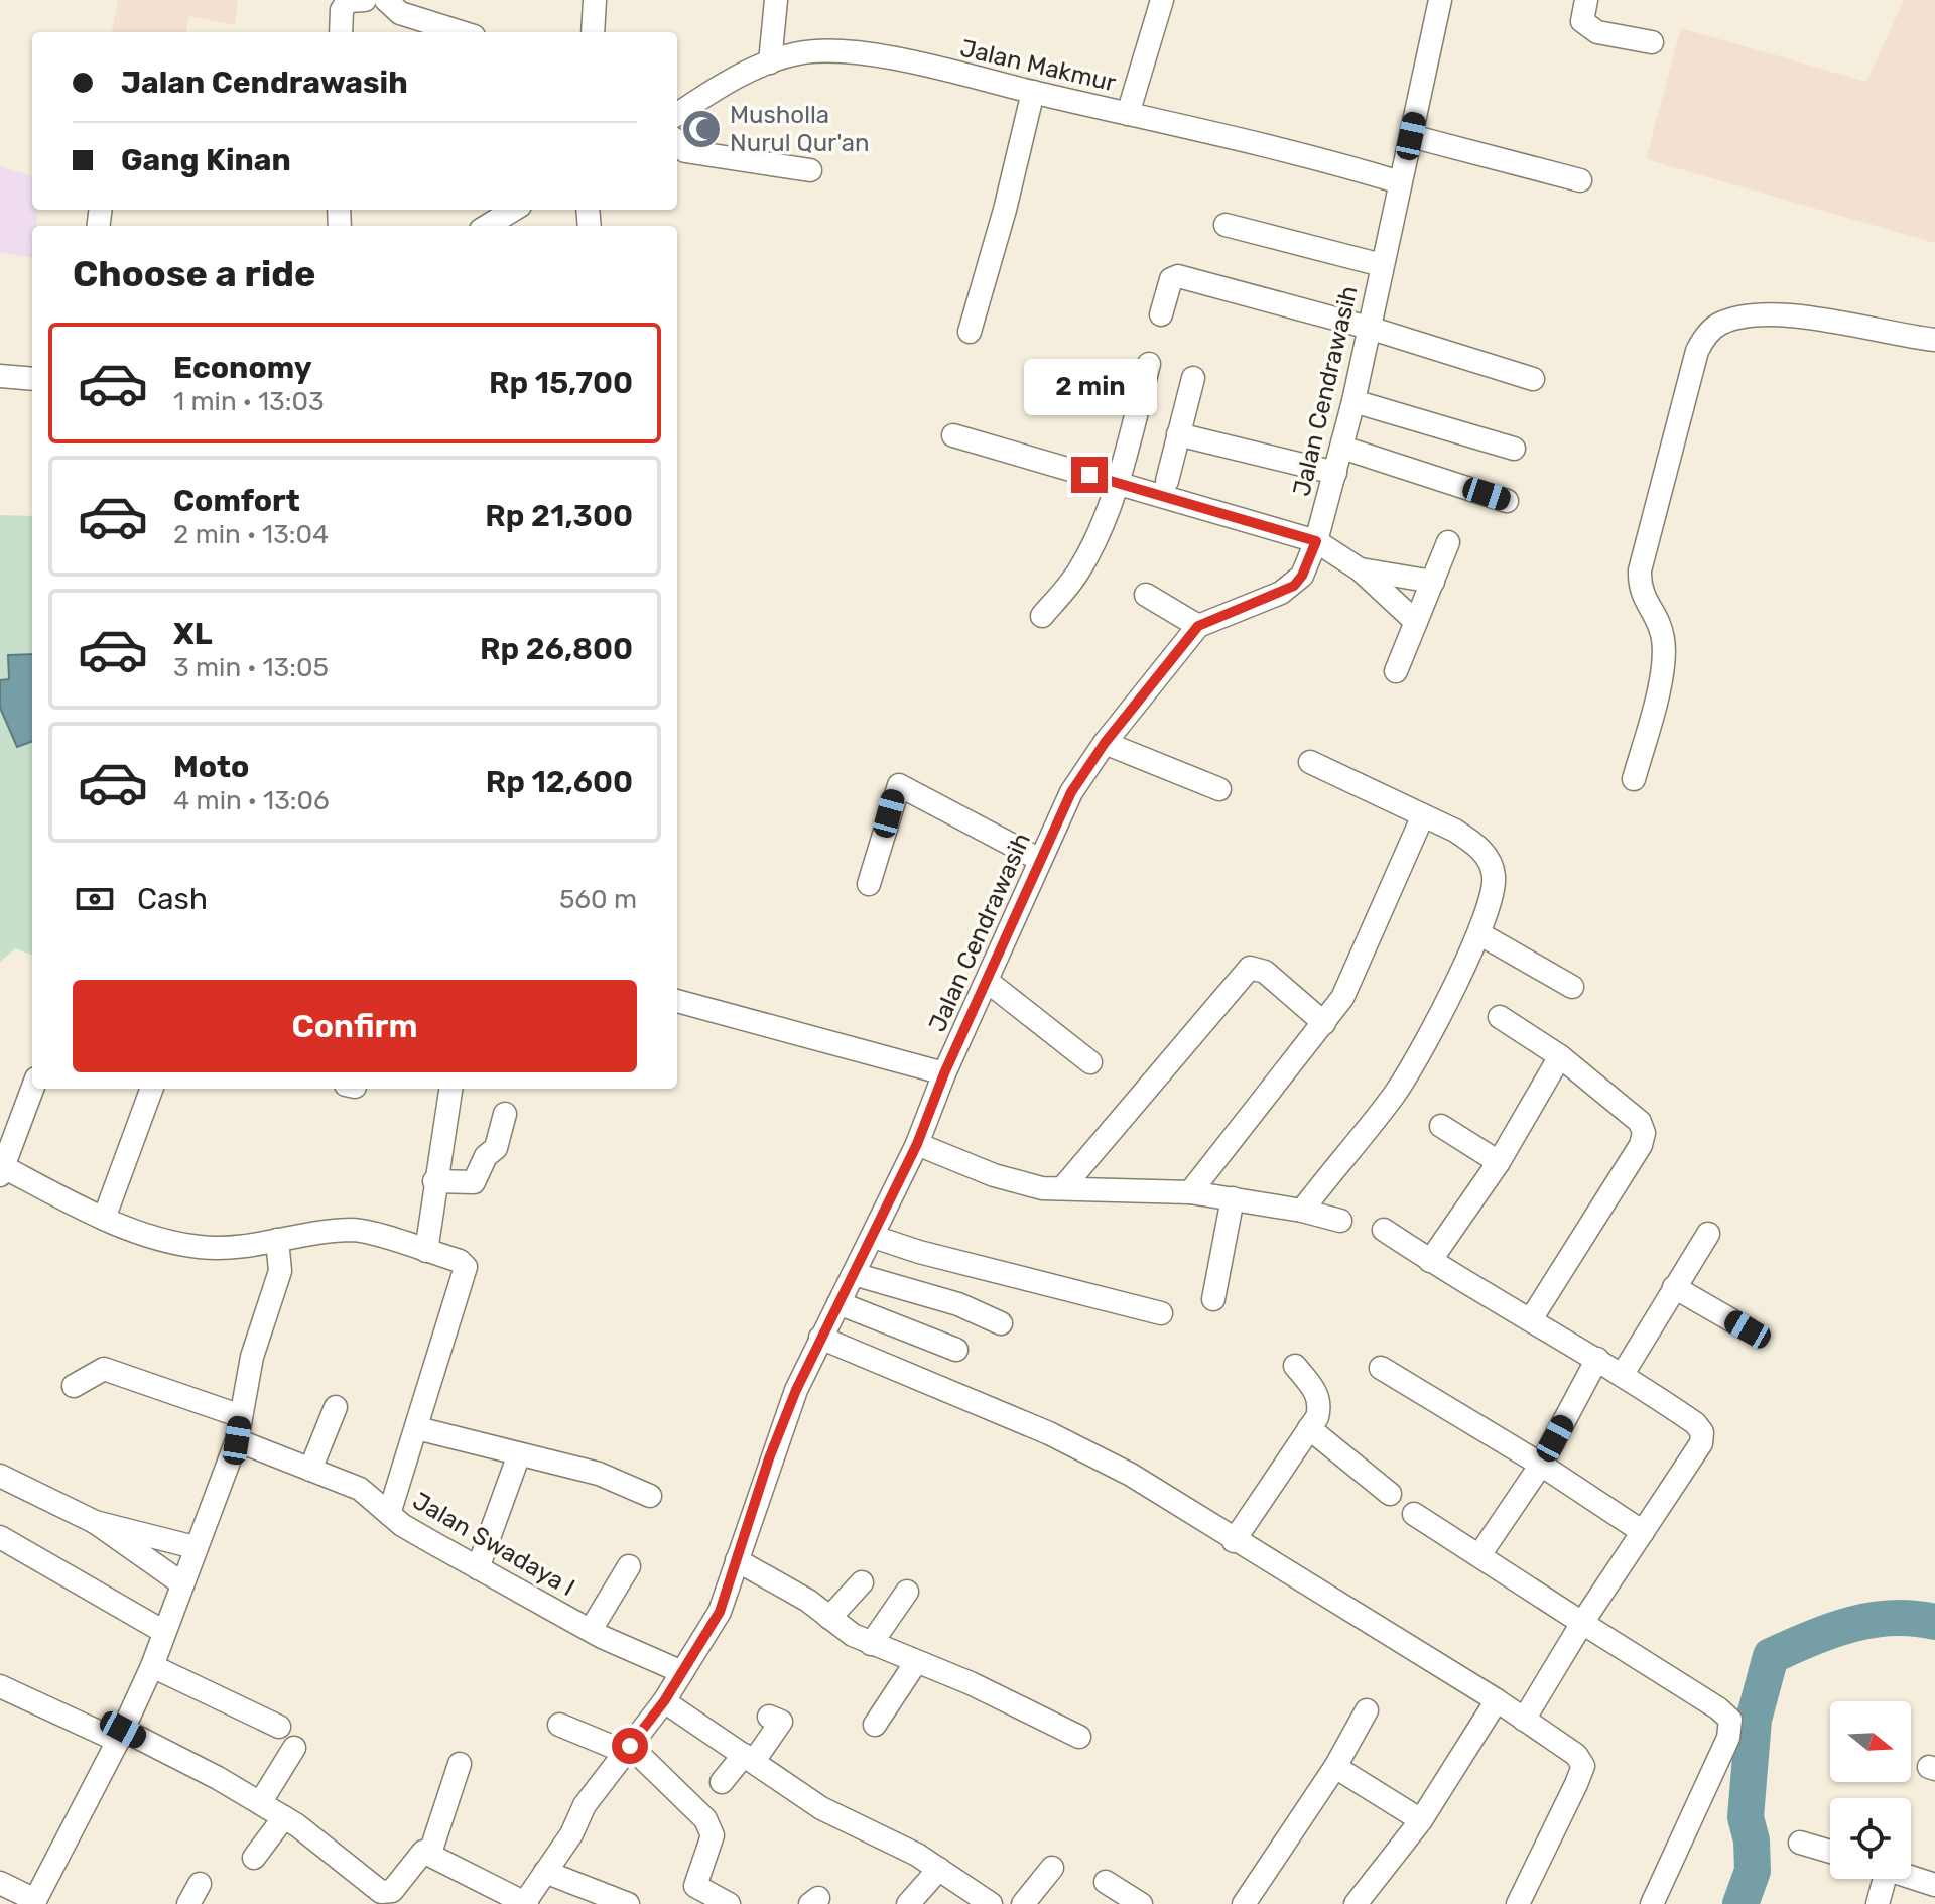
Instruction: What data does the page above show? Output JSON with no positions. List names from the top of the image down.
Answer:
{
  "streets": {
    "street": ["Jalan Makmur", "Jalan Cendrawasih", "Jalan Swadaya I"]
  },
  "crossings": [
    ["Jalan Makmur", "Jalan Cendrawasih"],
    ["Jalan Cendrawasih", "Jalan Swadaya I"]
  ],
  "places": {
    "mosque": ["Musholla Nurul Qur'an"]
  },
  "north": "right",
  "page": {
    "banner": ["Jalan Cendrawasih", "Gang Kinan"],
    "heading": "Choose a ride",
    "list": [
      {
        "name": "Economy",
        "note": "1 min · 13:03",
        "value": "Rp 15,700"
      },
      {
        "name": "Comfort",
        "note": "2 min · 13:04",
        "value": "Rp 21,300"
      },
      {
        "name": "XL",
        "note": "3 min · 13:05",
        "value": "Rp 26,800"
      },
      {
        "name": "Moto",
        "note": "4 min · 13:06",
        "value": "Rp 12,600"
      }
    ],
    "bubble": "2 min",
    "pay": ["Cash", "560 m"],
    "buttons": "Confirm"
  }
}
